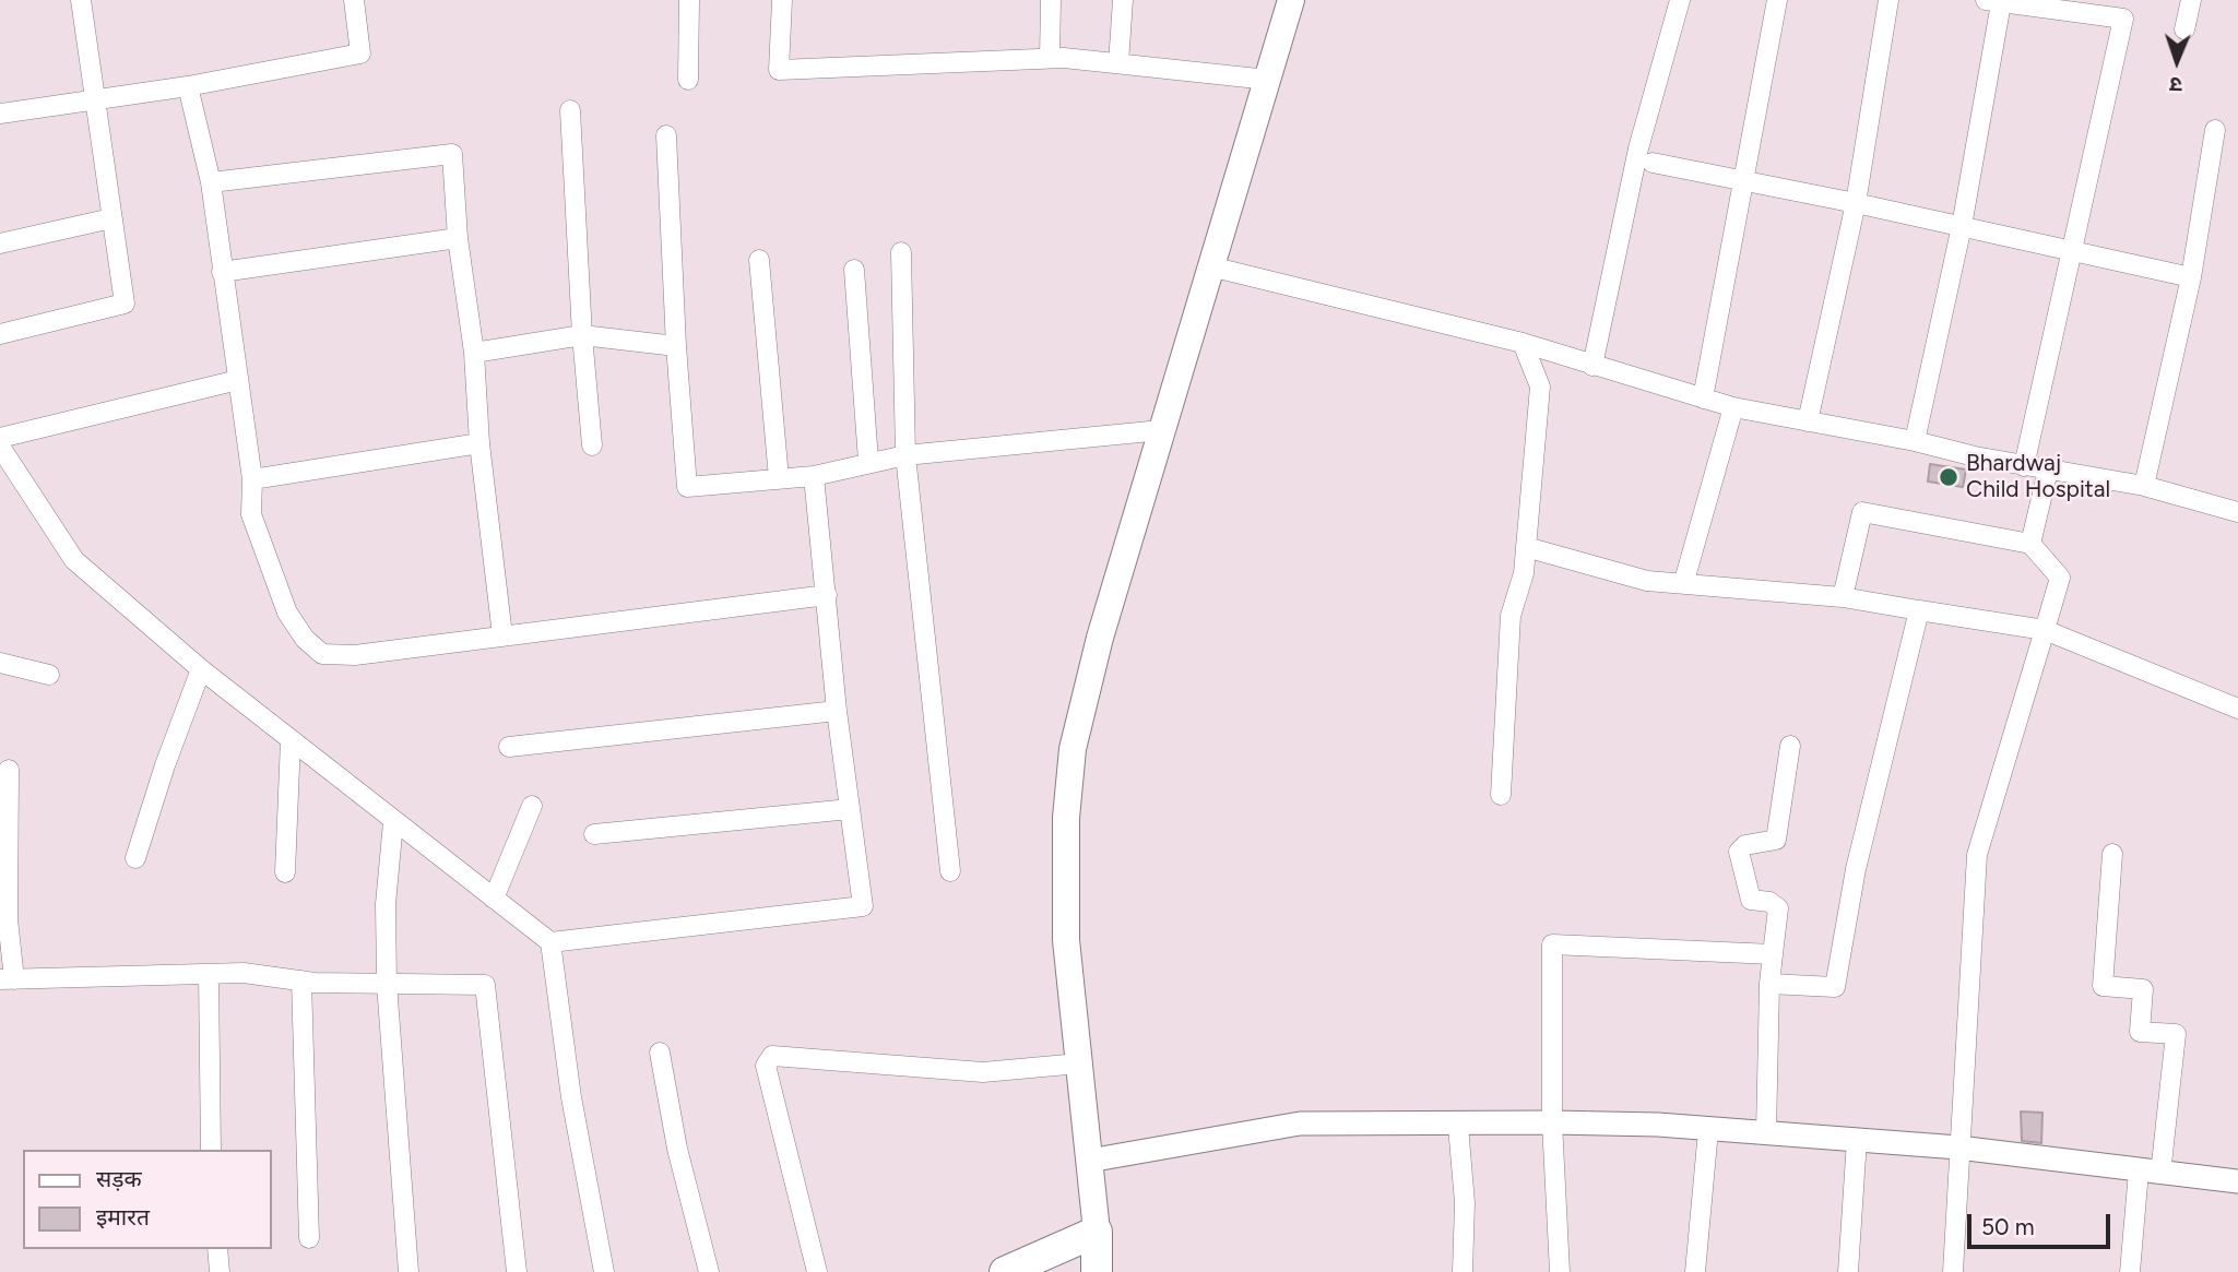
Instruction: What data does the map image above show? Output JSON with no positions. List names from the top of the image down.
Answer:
{
  "places": ["Bhardwaj Child Hospital"],
  "legend": ["सड़क", "इमारत"],
  "scale_bar": "50 m",
  "north": "bottom"
}
